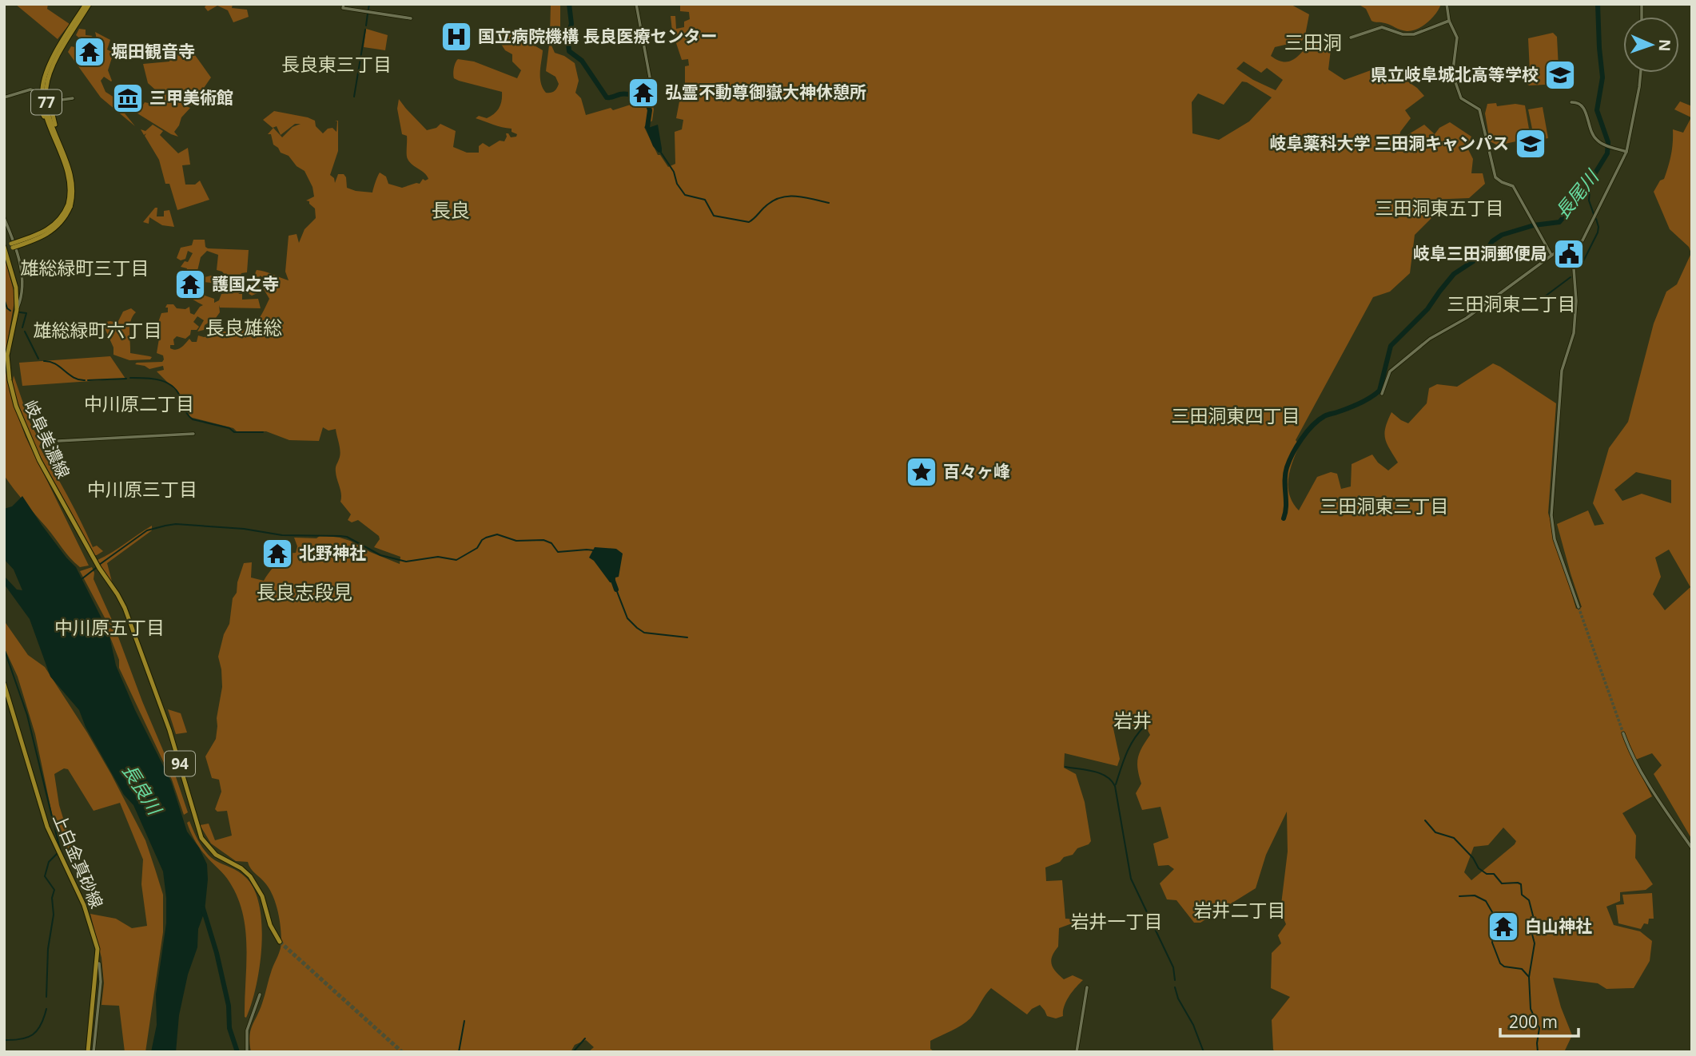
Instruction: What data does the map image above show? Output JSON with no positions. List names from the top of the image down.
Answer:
{
  "streets": {
    "main road": [
      "77",
      "岐阜美濃線",
      "94",
      "上白金真砂線"
    ]
  },
  "crossings": [
    ["77", "岐阜美濃線"]
  ],
  "districts": [
    "三田洞",
    "長良東三丁目",
    "三田洞東五丁目",
    "長良",
    "雄総緑町三丁目",
    "三田洞東二丁目",
    "長良雄総",
    "雄総緑町六丁目",
    "中川原二丁目",
    "三田洞東四丁目",
    "中川原三丁目",
    "三田洞東三丁目",
    "長良志段見",
    "中川原五丁目",
    "岩井",
    "岩井二丁目",
    "岩井一丁目"
  ],
  "water": ["長尾川", "長良川"],
  "places": {
    "hospital": ["国立病院機構 長良医療センター"],
    "temple": [
      "堀田観音寺",
      "弘霊不動尊御嶽大神休憩所",
      "護国之寺",
      "北野神社",
      "白山神社"
    ],
    "school or university": ["県立岐阜城北高等学校", "岐阜薬科大学 三田洞キャンパス"],
    "museum": ["三甲美術館"],
    "public building": ["岐阜三田洞郵便局"],
    "place": ["百々ヶ峰"]
  },
  "scale_bar": "200 m",
  "north": "right"
}
